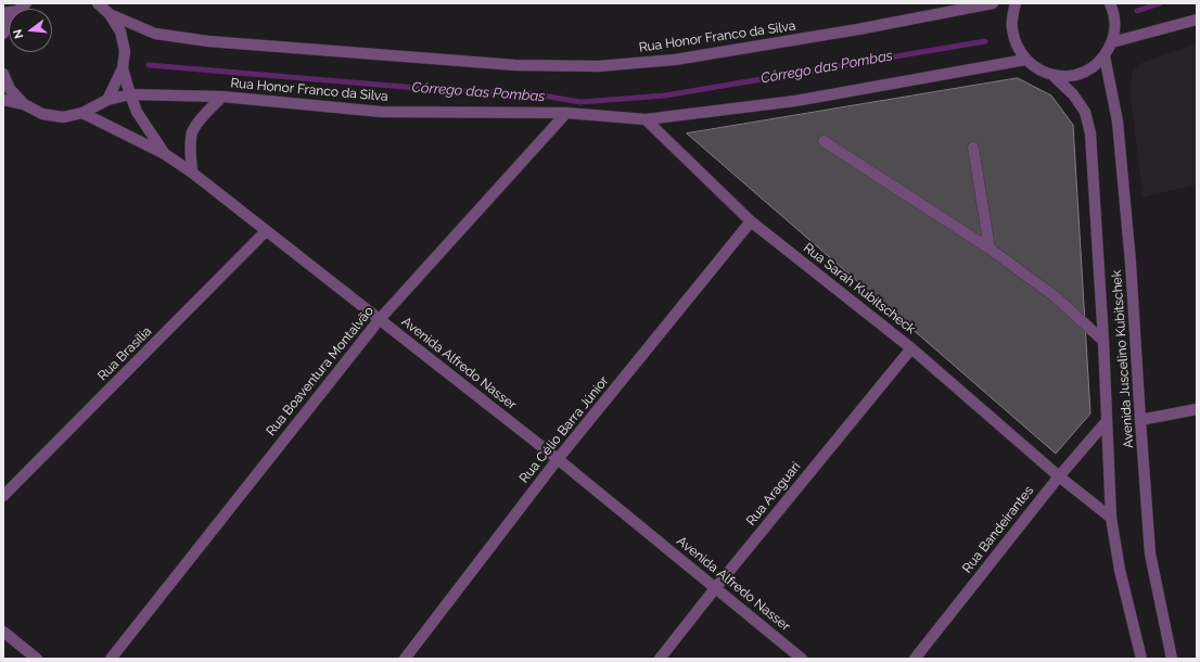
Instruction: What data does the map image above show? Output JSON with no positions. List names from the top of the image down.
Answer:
{
  "streets": {
    "street": [
      "Rua Honor Franco da Silva",
      "Rua Sarah Kubitscheck",
      "Rua Brasília",
      "Avenida Juscelino Kubitschek",
      "Avenida Alfredo Nasser",
      "Rua Boaventura Montalvão",
      "Rua Célio Barra Júnior",
      "Rua Araguari",
      "Rua Bandeirantes"
    ]
  },
  "crossings": [
    ["Rua Honor Franco da Silva", "Rua Sarah Kubitscheck"],
    ["Rua Honor Franco da Silva", "Avenida Alfredo Nasser"],
    ["Rua Honor Franco da Silva", "Rua Boaventura Montalvão"],
    ["Rua Sarah Kubitscheck", "Avenida Juscelino Kubitschek"],
    ["Rua Sarah Kubitscheck", "Rua Célio Barra Júnior"],
    ["Rua Sarah Kubitscheck", "Rua Araguari"],
    ["Rua Sarah Kubitscheck", "Rua Bandeirantes"],
    ["Rua Brasília", "Avenida Alfredo Nasser"],
    ["Avenida Juscelino Kubitschek", "Rua Bandeirantes"],
    ["Avenida Alfredo Nasser", "Rua Boaventura Montalvão"],
    ["Avenida Alfredo Nasser", "Rua Célio Barra Júnior"],
    ["Avenida Alfredo Nasser", "Rua Araguari"]
  ],
  "water": ["Córrego das Pombas"],
  "north": "left"
}
